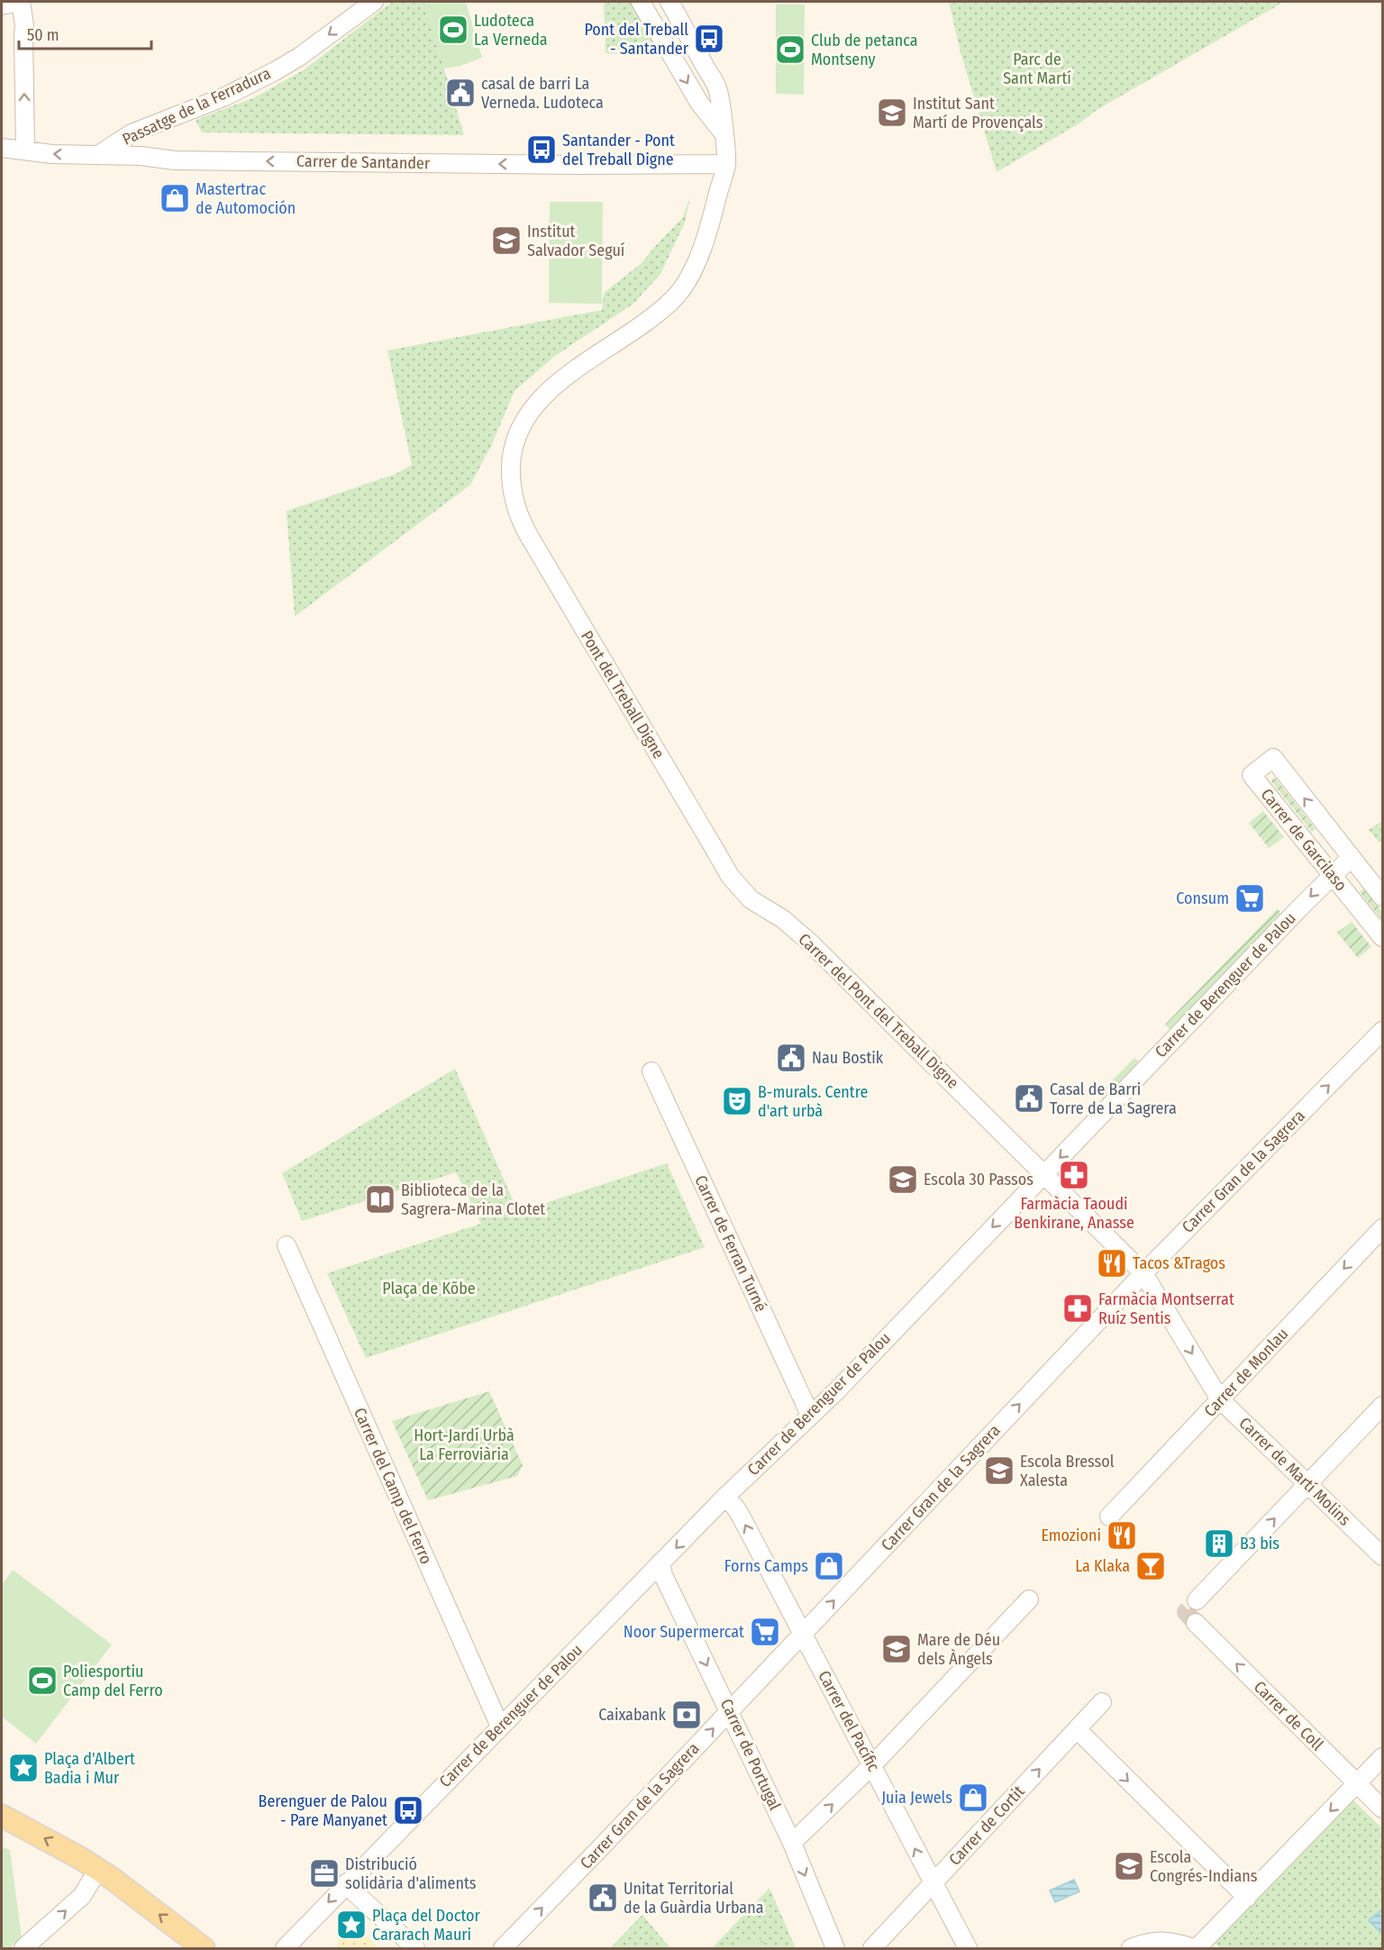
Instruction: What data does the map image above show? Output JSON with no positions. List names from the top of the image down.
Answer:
{
  "streets": {
    "street": [
      "Passatge de la Ferradura",
      "Carrer de Santander",
      "Pont del Treball Digne",
      "Carrer de Garcilaso",
      "Carrer de Berenguer de Palou",
      "Carrer del Pont del Treball Digne",
      "Carrer Gran de la Sagrera",
      "Carrer de Ferran Turné",
      "Carrer de Monlau",
      "Carrer de Martí Molins",
      "Carrer del Camp del Ferro",
      "Carrer de Coll",
      "Carrer del Pacífic",
      "Carrer de Portugal",
      "Carrer de Cortit"
    ]
  },
  "crossings": [
    ["Passatge de la Ferradura", "Carrer de Santander"],
    ["Carrer de Santander", "Pont del Treball Digne"],
    ["Pont del Treball Digne", "Carrer del Pont del Treball Digne"],
    ["Carrer de Garcilaso", "Carrer de Berenguer de Palou"],
    ["Carrer de Berenguer de Palou", "Carrer del Pont del Treball Digne"],
    ["Carrer de Berenguer de Palou", "Carrer de Ferran Turné"],
    ["Carrer de Berenguer de Palou", "Carrer del Camp del Ferro"],
    ["Carrer de Berenguer de Palou", "Carrer del Pacífic"],
    ["Carrer de Berenguer de Palou", "Carrer de Portugal"],
    ["Carrer del Pont del Treball Digne", "Carrer Gran de la Sagrera"],
    ["Carrer del Pont del Treball Digne", "Carrer de Martí Molins"],
    ["Carrer Gran de la Sagrera", "Carrer de Martí Molins"],
    ["Carrer Gran de la Sagrera", "Carrer del Pacífic"],
    ["Carrer Gran de la Sagrera", "Carrer de Portugal"],
    ["Carrer de Monlau", "Carrer de Martí Molins"],
    ["Carrer del Pacífic", "Carrer de Cortit"]
  ],
  "one_way": [
    "Passatge de la Ferradura",
    "Carrer de Santander",
    "Carrer de Berenguer de Palou",
    "Carrer Gran de la Sagrera",
    "Carrer de Martí Molins",
    "Carrer de Coll",
    "Carrer del Pacífic",
    "Carrer de Portugal"
  ],
  "parks": ["Parc de Sant Martí", "Plaça de Kõbe", "Hort-Jardí Urbà La Ferroviària"],
  "places": {
    "sports": ["Ludoteca La Verneda", "Club de petanca Montseny", "Poliesportiu Camp del Ferro"],
    "bus stop": ["Pont del Treball - Santander", "Santander - Pont del Treball Digne", "Berenguer de Palou - Pare Manyanet"],
    "public building": [
      "casal de barri La Verneda. Ludoteca",
      "Nau Bostik",
      "Casal de Barri Torre de La Sagrera",
      "Unitat Territorial de la Guàrdia Urbana"
    ],
    "school or university": [
      "Institut Sant Martí de Provençals",
      "Institut Salvador Seguí",
      "Escola 30 Passos",
      "Escola Bressol Xalesta",
      "Mare de Déu dels Àngels",
      "Escola Congrés-Indians"
    ],
    "shop": ["Mastertrac de Automoción", "Forns Camps", "Juia Jewels"],
    "supermarket": ["Consum", "Noor Supermercat"],
    "theatre": ["B-murals. Centre d'art urbà"],
    "pharmacy": ["Farmàcia Taoudi Benkirane, Anasse", "Farmàcia Montserrat Ruíz Sentis"],
    "library": ["Biblioteca de la Sagrera-Marina Clotet"],
    "restaurant": ["Tacos &Tragos", "Emozioni"],
    "building": ["B3 bis"],
    "bar": ["La Klaka"],
    "bank": ["Caixabank"],
    "place": ["Plaça d'Albert Badia i Mur", "Plaça del Doctor Cararach Mauri"],
    "office": ["Distribució solidària d'aliments"]
  },
  "scale_bar": "50 m"
}
